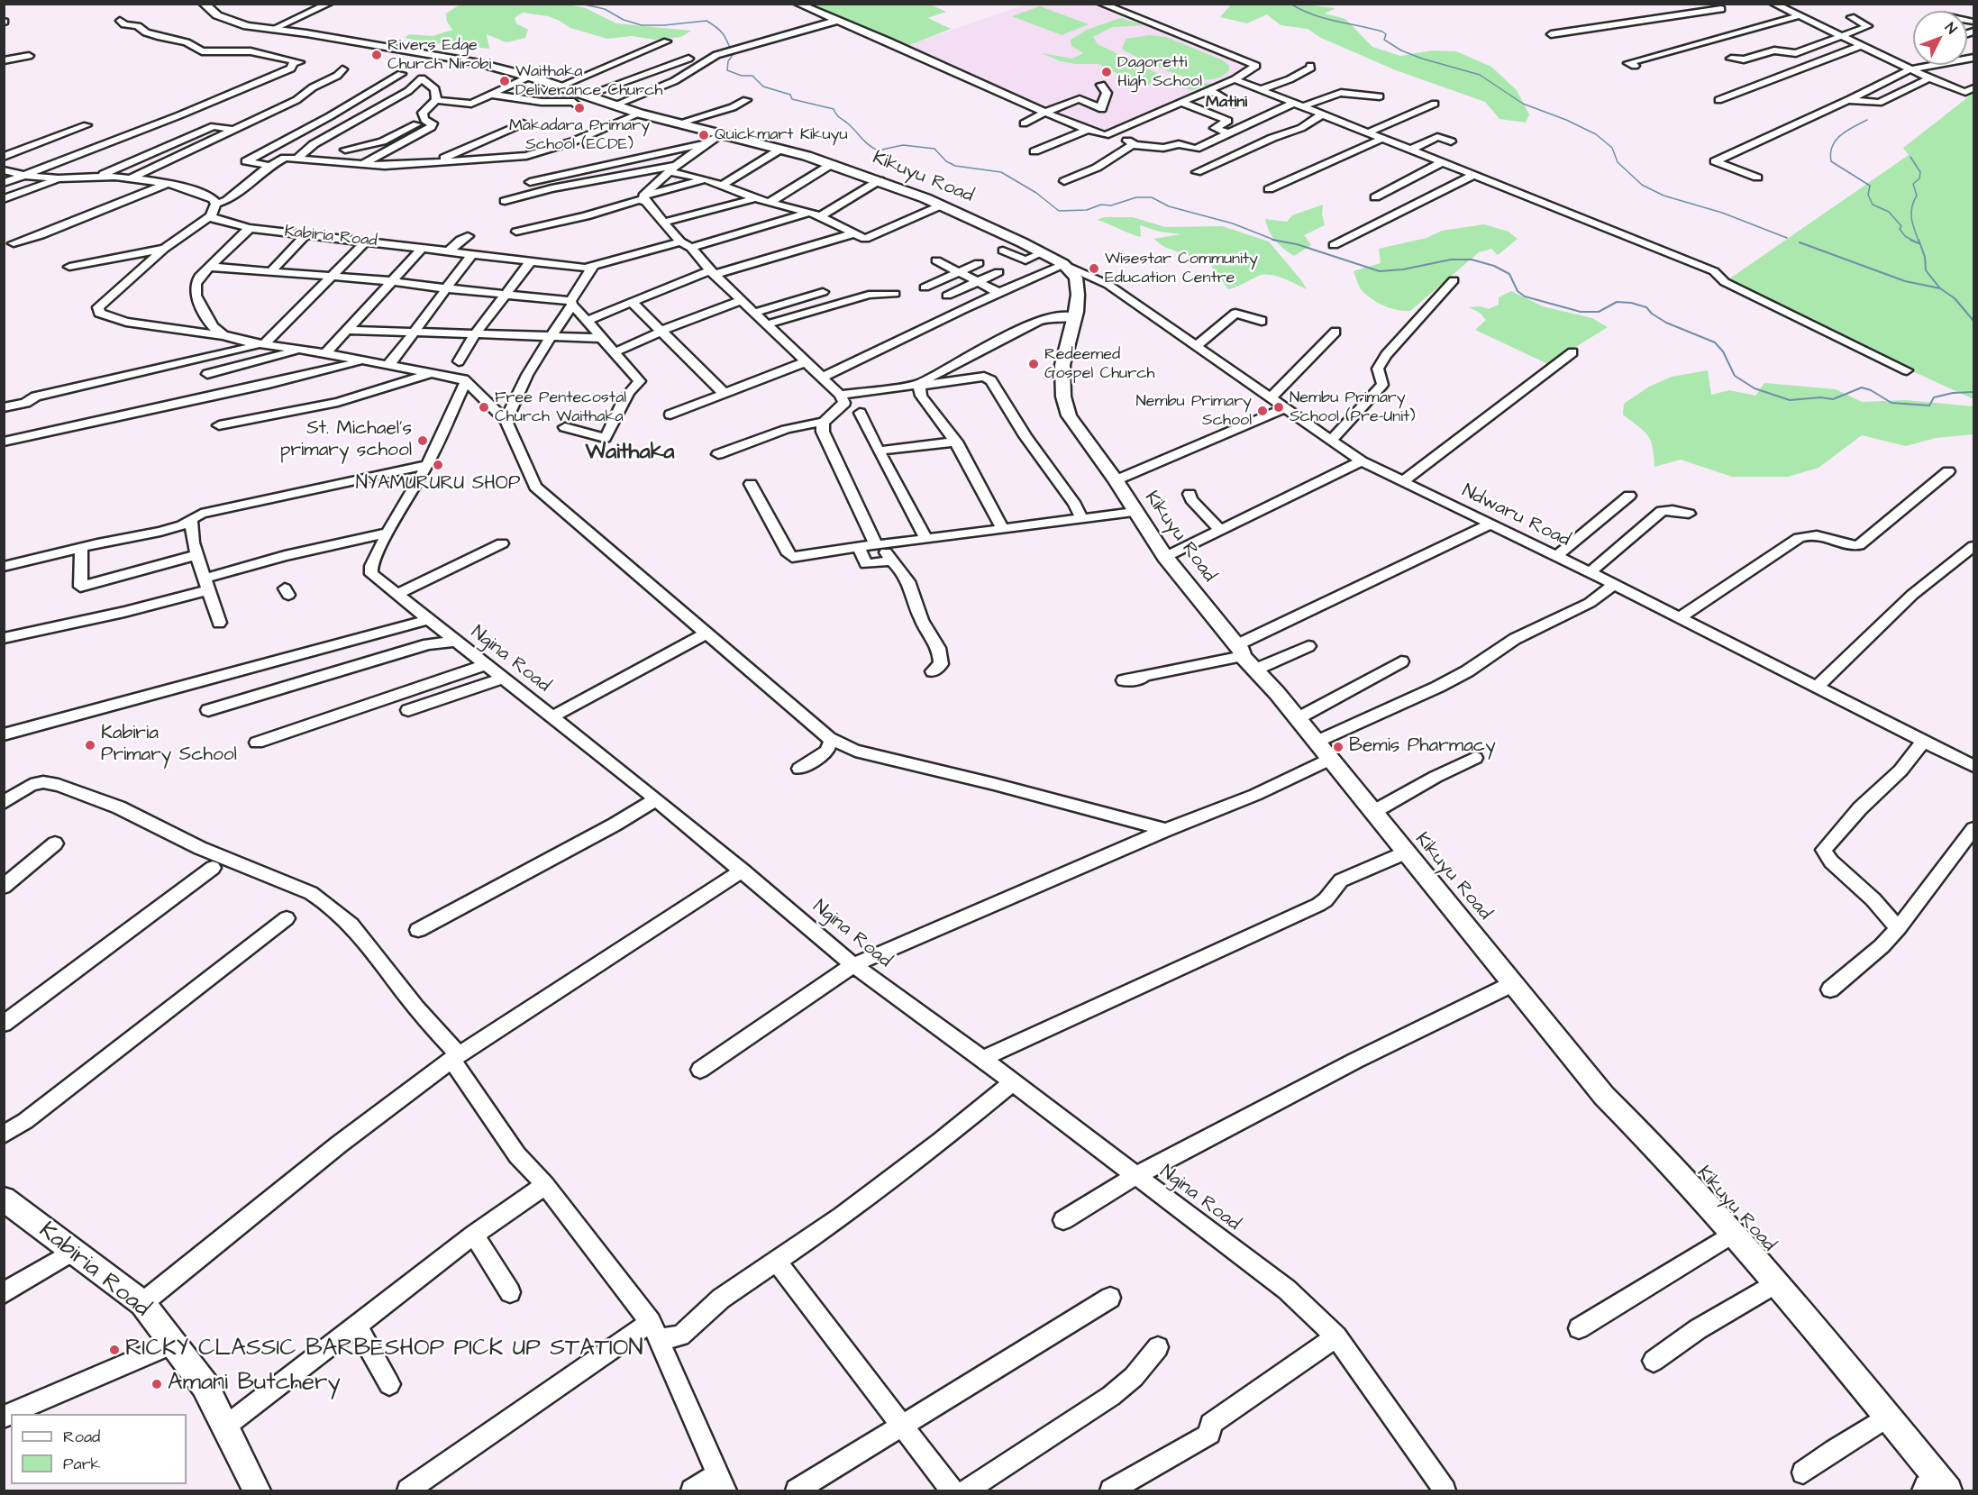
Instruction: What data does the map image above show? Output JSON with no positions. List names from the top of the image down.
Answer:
{
  "streets": {
    "main road": ["Kikuyu Road", "Kabiria Road"],
    "street": ["Ndwaru Road", "Ngina Road"]
  },
  "crossings": [
    ["Kikuyu Road", "Ndwaru Road"]
  ],
  "districts": ["Matini", "Waithaka"],
  "places": [
    "Rivers Edge Church Nirobi",
    "Dagoretti High School",
    "Waithaka Deliverance Church",
    "Makadara Primary School (ECDE)",
    "Quickmart Kikuyu",
    "Wisestar Community Education Centre",
    "Redeemed Gospel Church",
    "Free Pentecostal Church Waithaka",
    "Nembu Primary School (Pre-Unit)",
    "Nembu Primary School",
    "St. Michael's primary school",
    "NYAMURURU SHOP",
    "Kabiria Primary School",
    "Bemis Pharmacy",
    "RICKY CLASSIC BARBESHOP PICK UP STATION",
    "Amani Butchery"
  ],
  "legend": ["Road", "Park"],
  "north": "top right"
}
